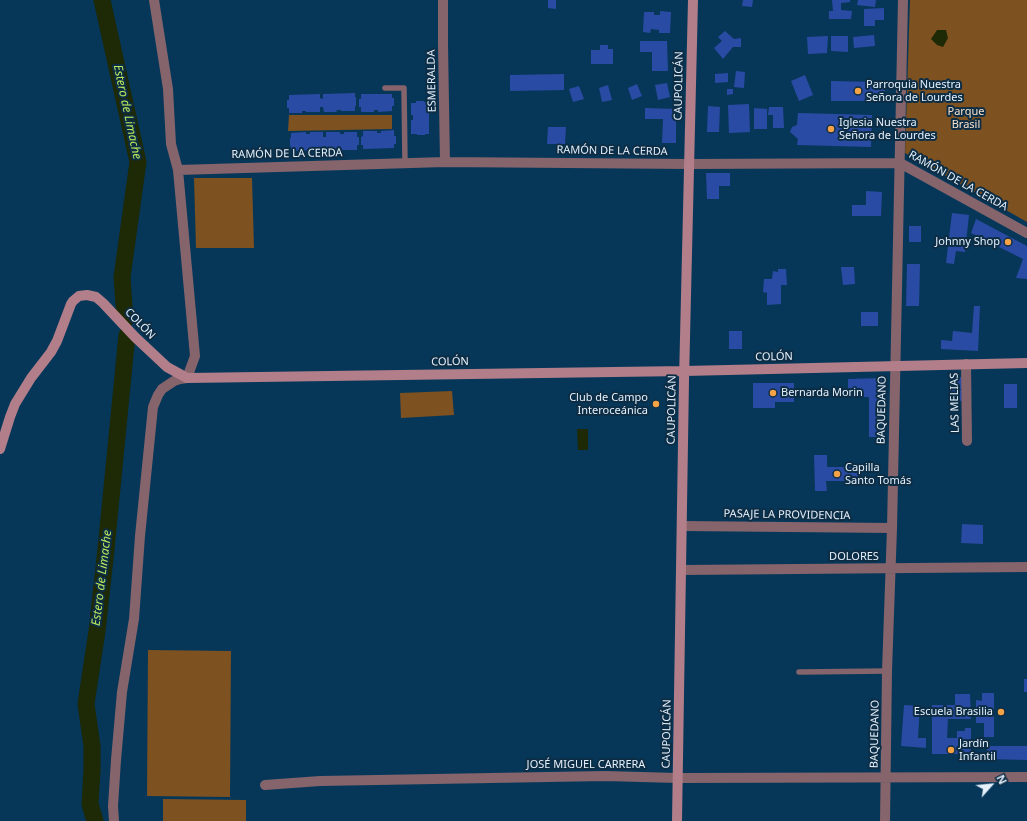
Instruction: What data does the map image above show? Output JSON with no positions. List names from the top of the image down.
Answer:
{
  "streets": {
    "street": [
      "ESMERALDA",
      "CAUPOLICÁN",
      "RAMÓN DE LA CERDA",
      "COLÓN",
      "LAS MELIAS",
      "BAQUEDANO",
      "PASAJE LA PROVIDENCIA",
      "DOLORES",
      "JOSÉ MIGUEL CARRERA"
    ]
  },
  "crossings": [
    ["ESMERALDA", "RAMÓN DE LA CERDA"],
    ["CAUPOLICÁN", "RAMÓN DE LA CERDA"],
    ["CAUPOLICÁN", "COLÓN"],
    ["CAUPOLICÁN", "PASAJE LA PROVIDENCIA"],
    ["CAUPOLICÁN", "DOLORES"],
    ["CAUPOLICÁN", "JOSÉ MIGUEL CARRERA"],
    ["RAMÓN DE LA CERDA", "BAQUEDANO"],
    ["COLÓN", "LAS MELIAS"],
    ["COLÓN", "BAQUEDANO"],
    ["BAQUEDANO", "PASAJE LA PROVIDENCIA"],
    ["BAQUEDANO", "DOLORES"],
    ["BAQUEDANO", "JOSÉ MIGUEL CARRERA"]
  ],
  "water": ["Estero de Limache"],
  "parks": ["Parque Brasil"],
  "places": [
    "Parroquia Nuestra Señora de Lourdes",
    "Iglesia Nuestra Señora de Lourdes",
    "Johnny Shop",
    "Bernarda Morin",
    "Club de Campo Interoceánica",
    "Capilla Santo Tomás",
    "Escuela Brasilia",
    "Jardín Infantil"
  ],
  "north": "top right"
}
